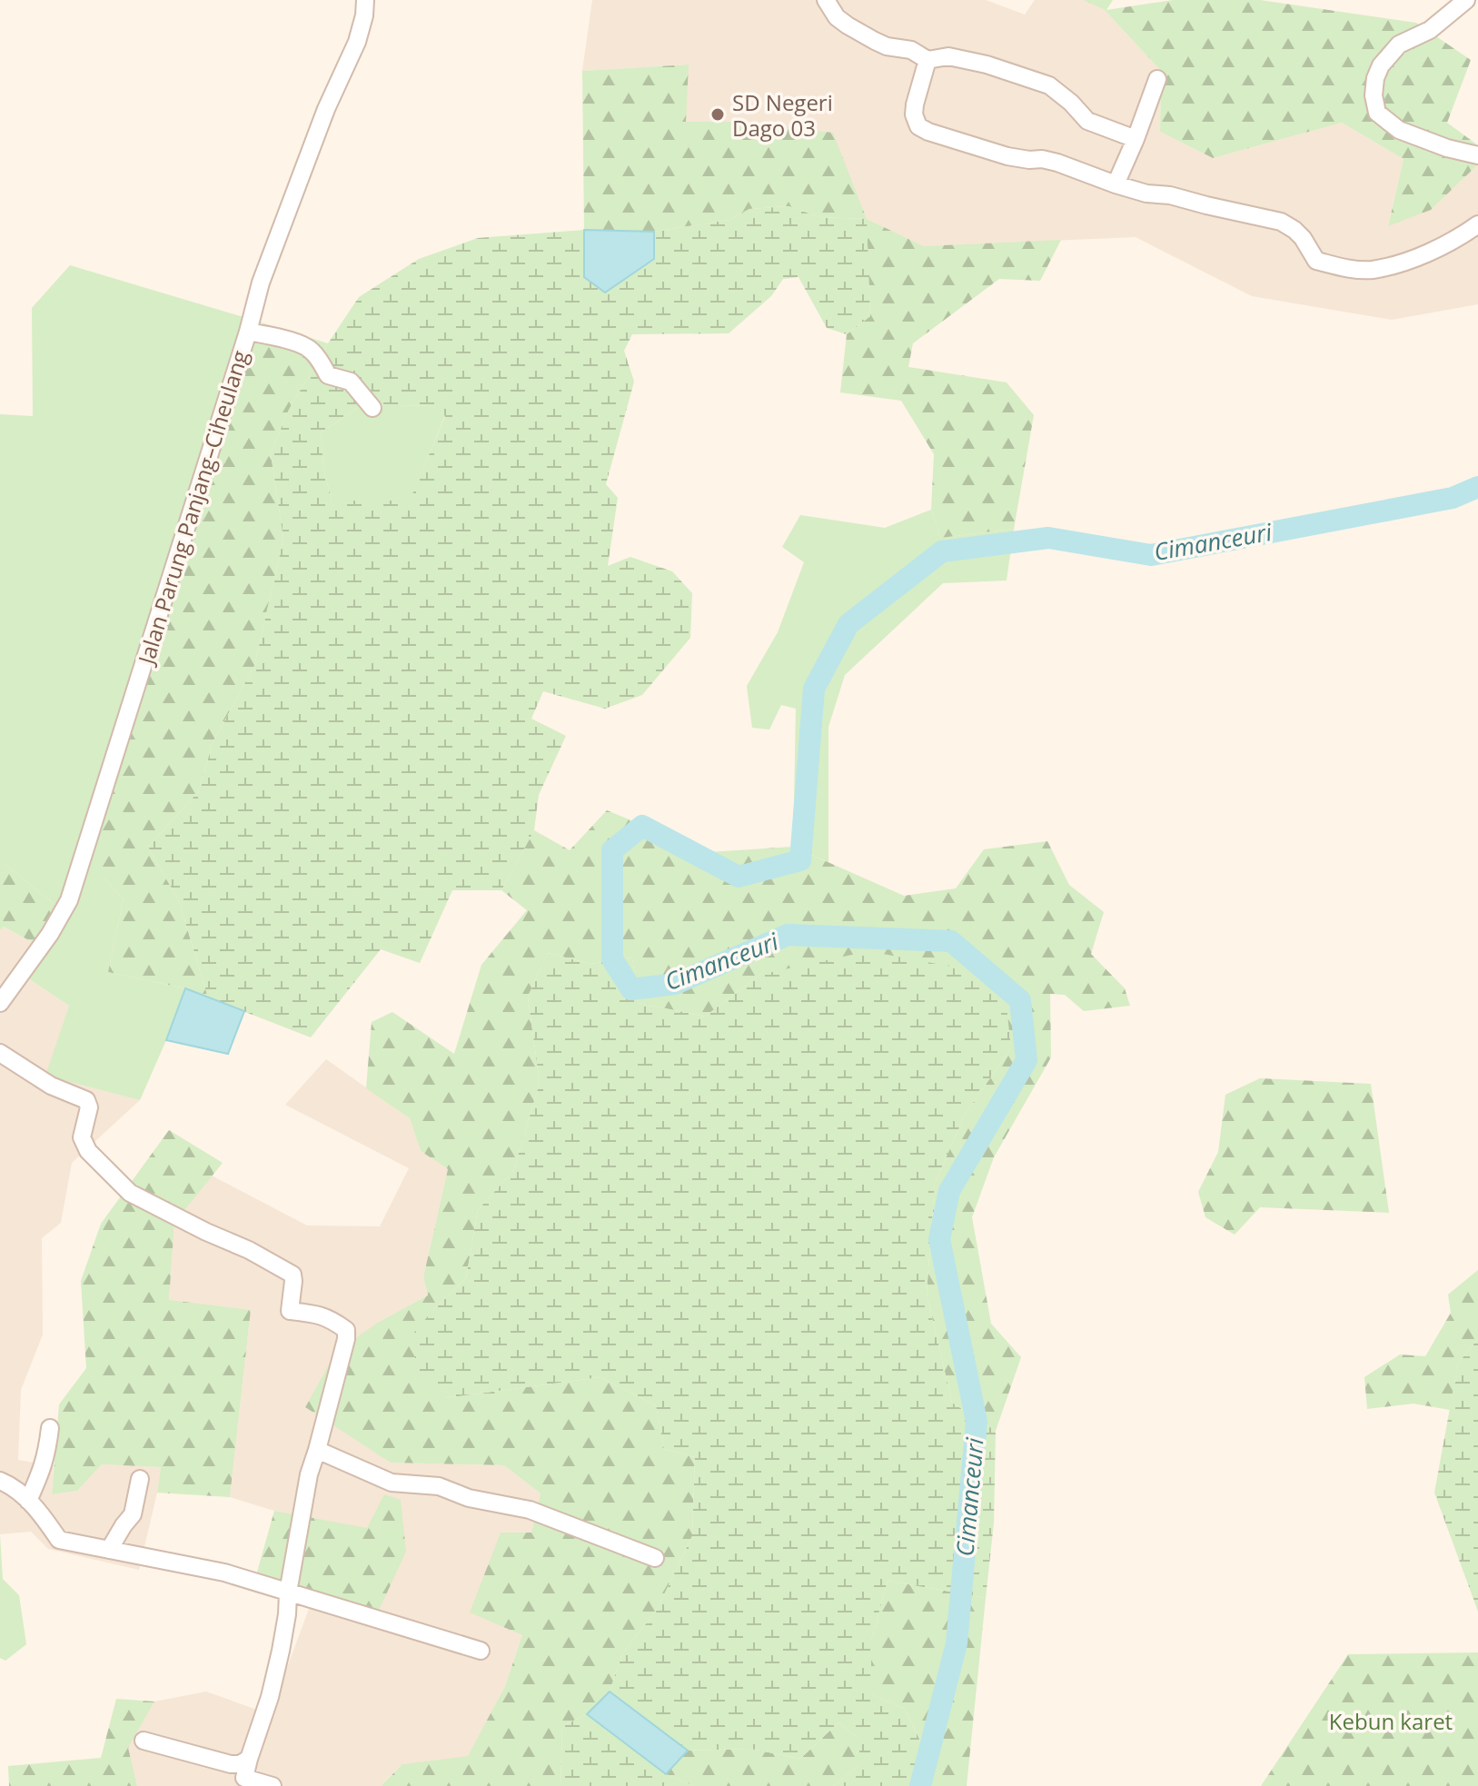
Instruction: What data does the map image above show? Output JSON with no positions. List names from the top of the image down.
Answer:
{
  "streets": {
    "street": ["Jalan Parung Panjang–Ciheulang"]
  },
  "water": ["Cimanceuri"],
  "parks": ["Kebun karet"],
  "places": ["SD Negeri Dago 03"]
}
